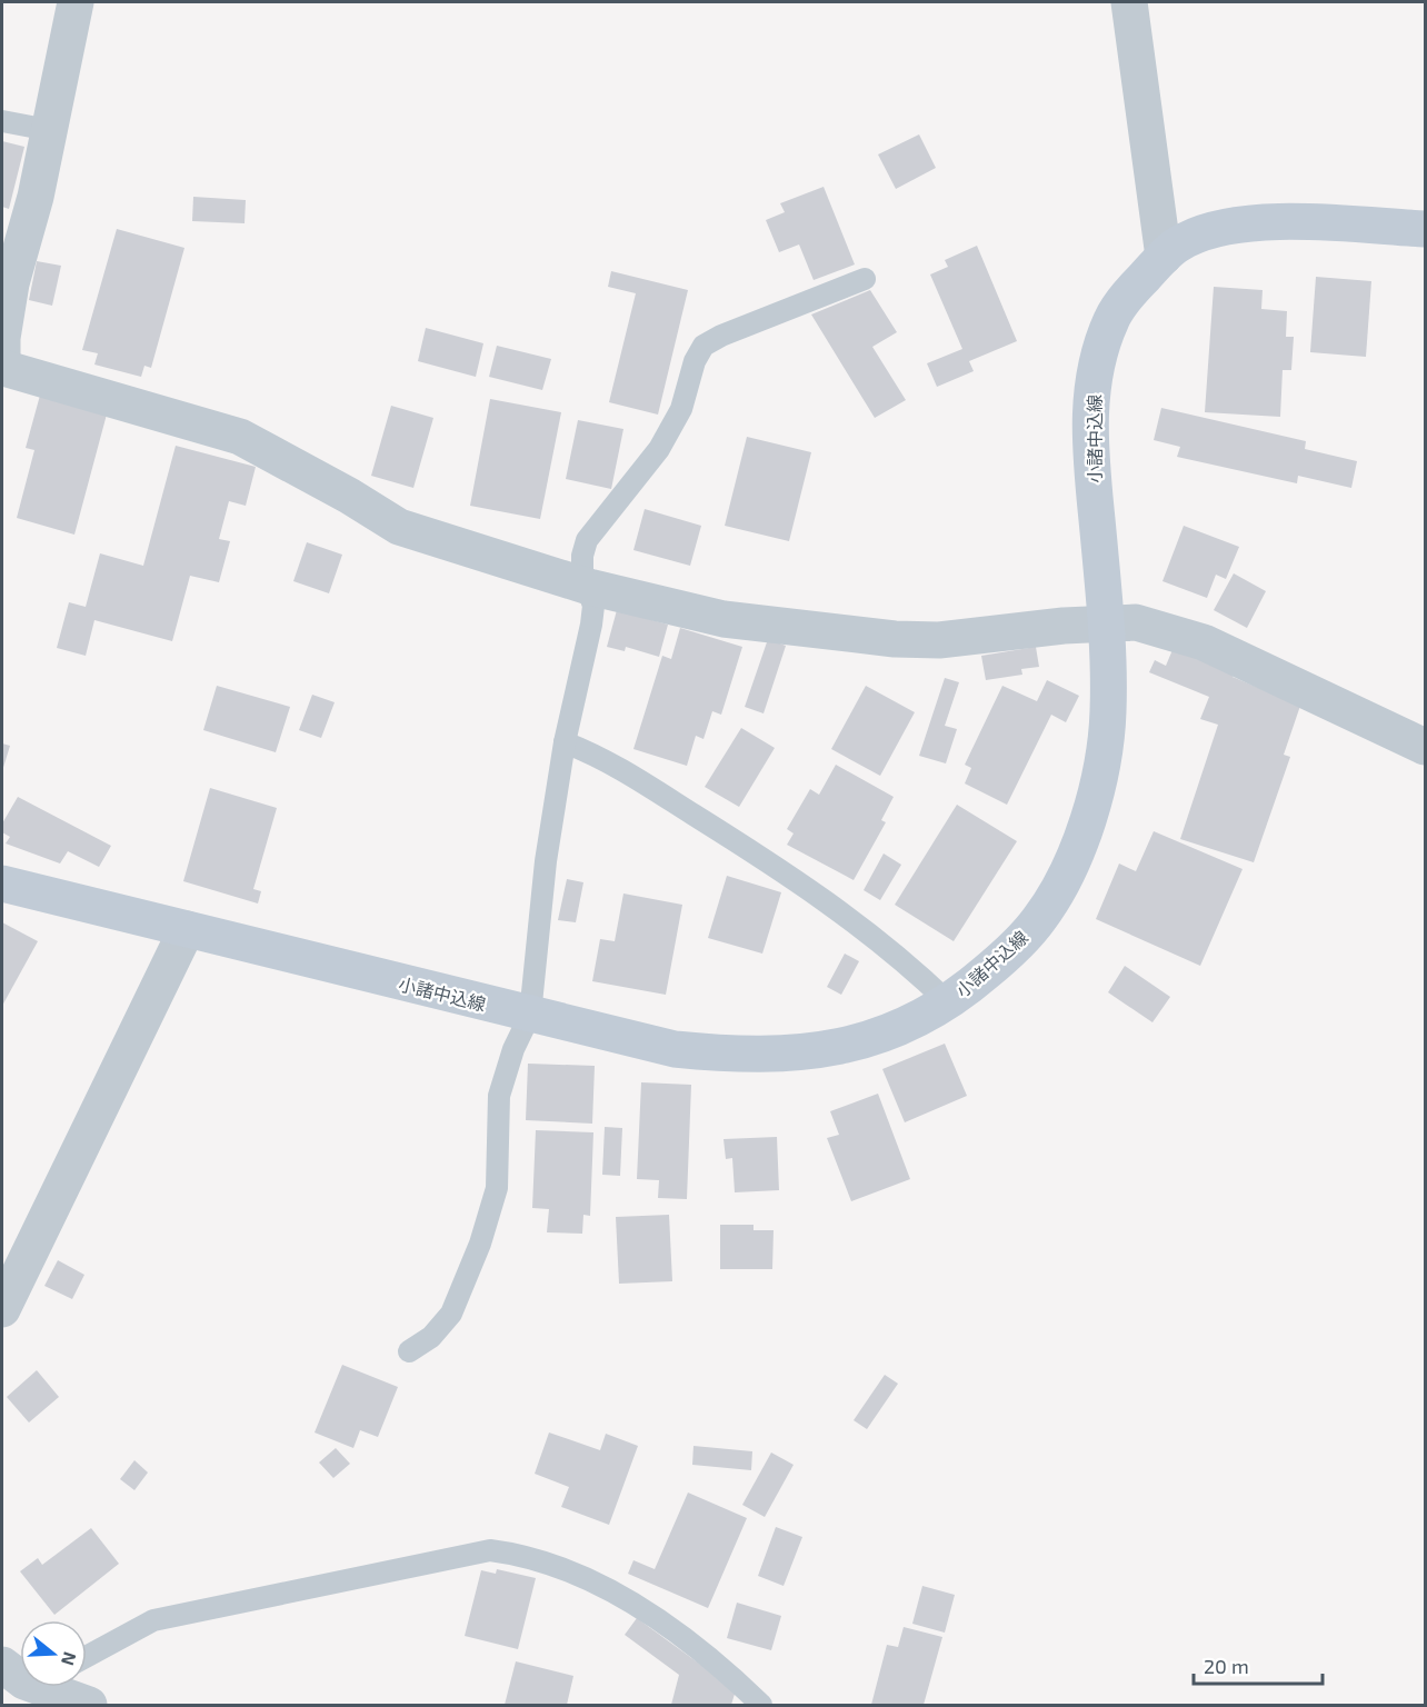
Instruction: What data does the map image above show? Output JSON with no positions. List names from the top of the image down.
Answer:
{
  "streets": {
    "main road": ["小諸中込線"]
  },
  "scale_bar": "20 m",
  "north": "right"
}
